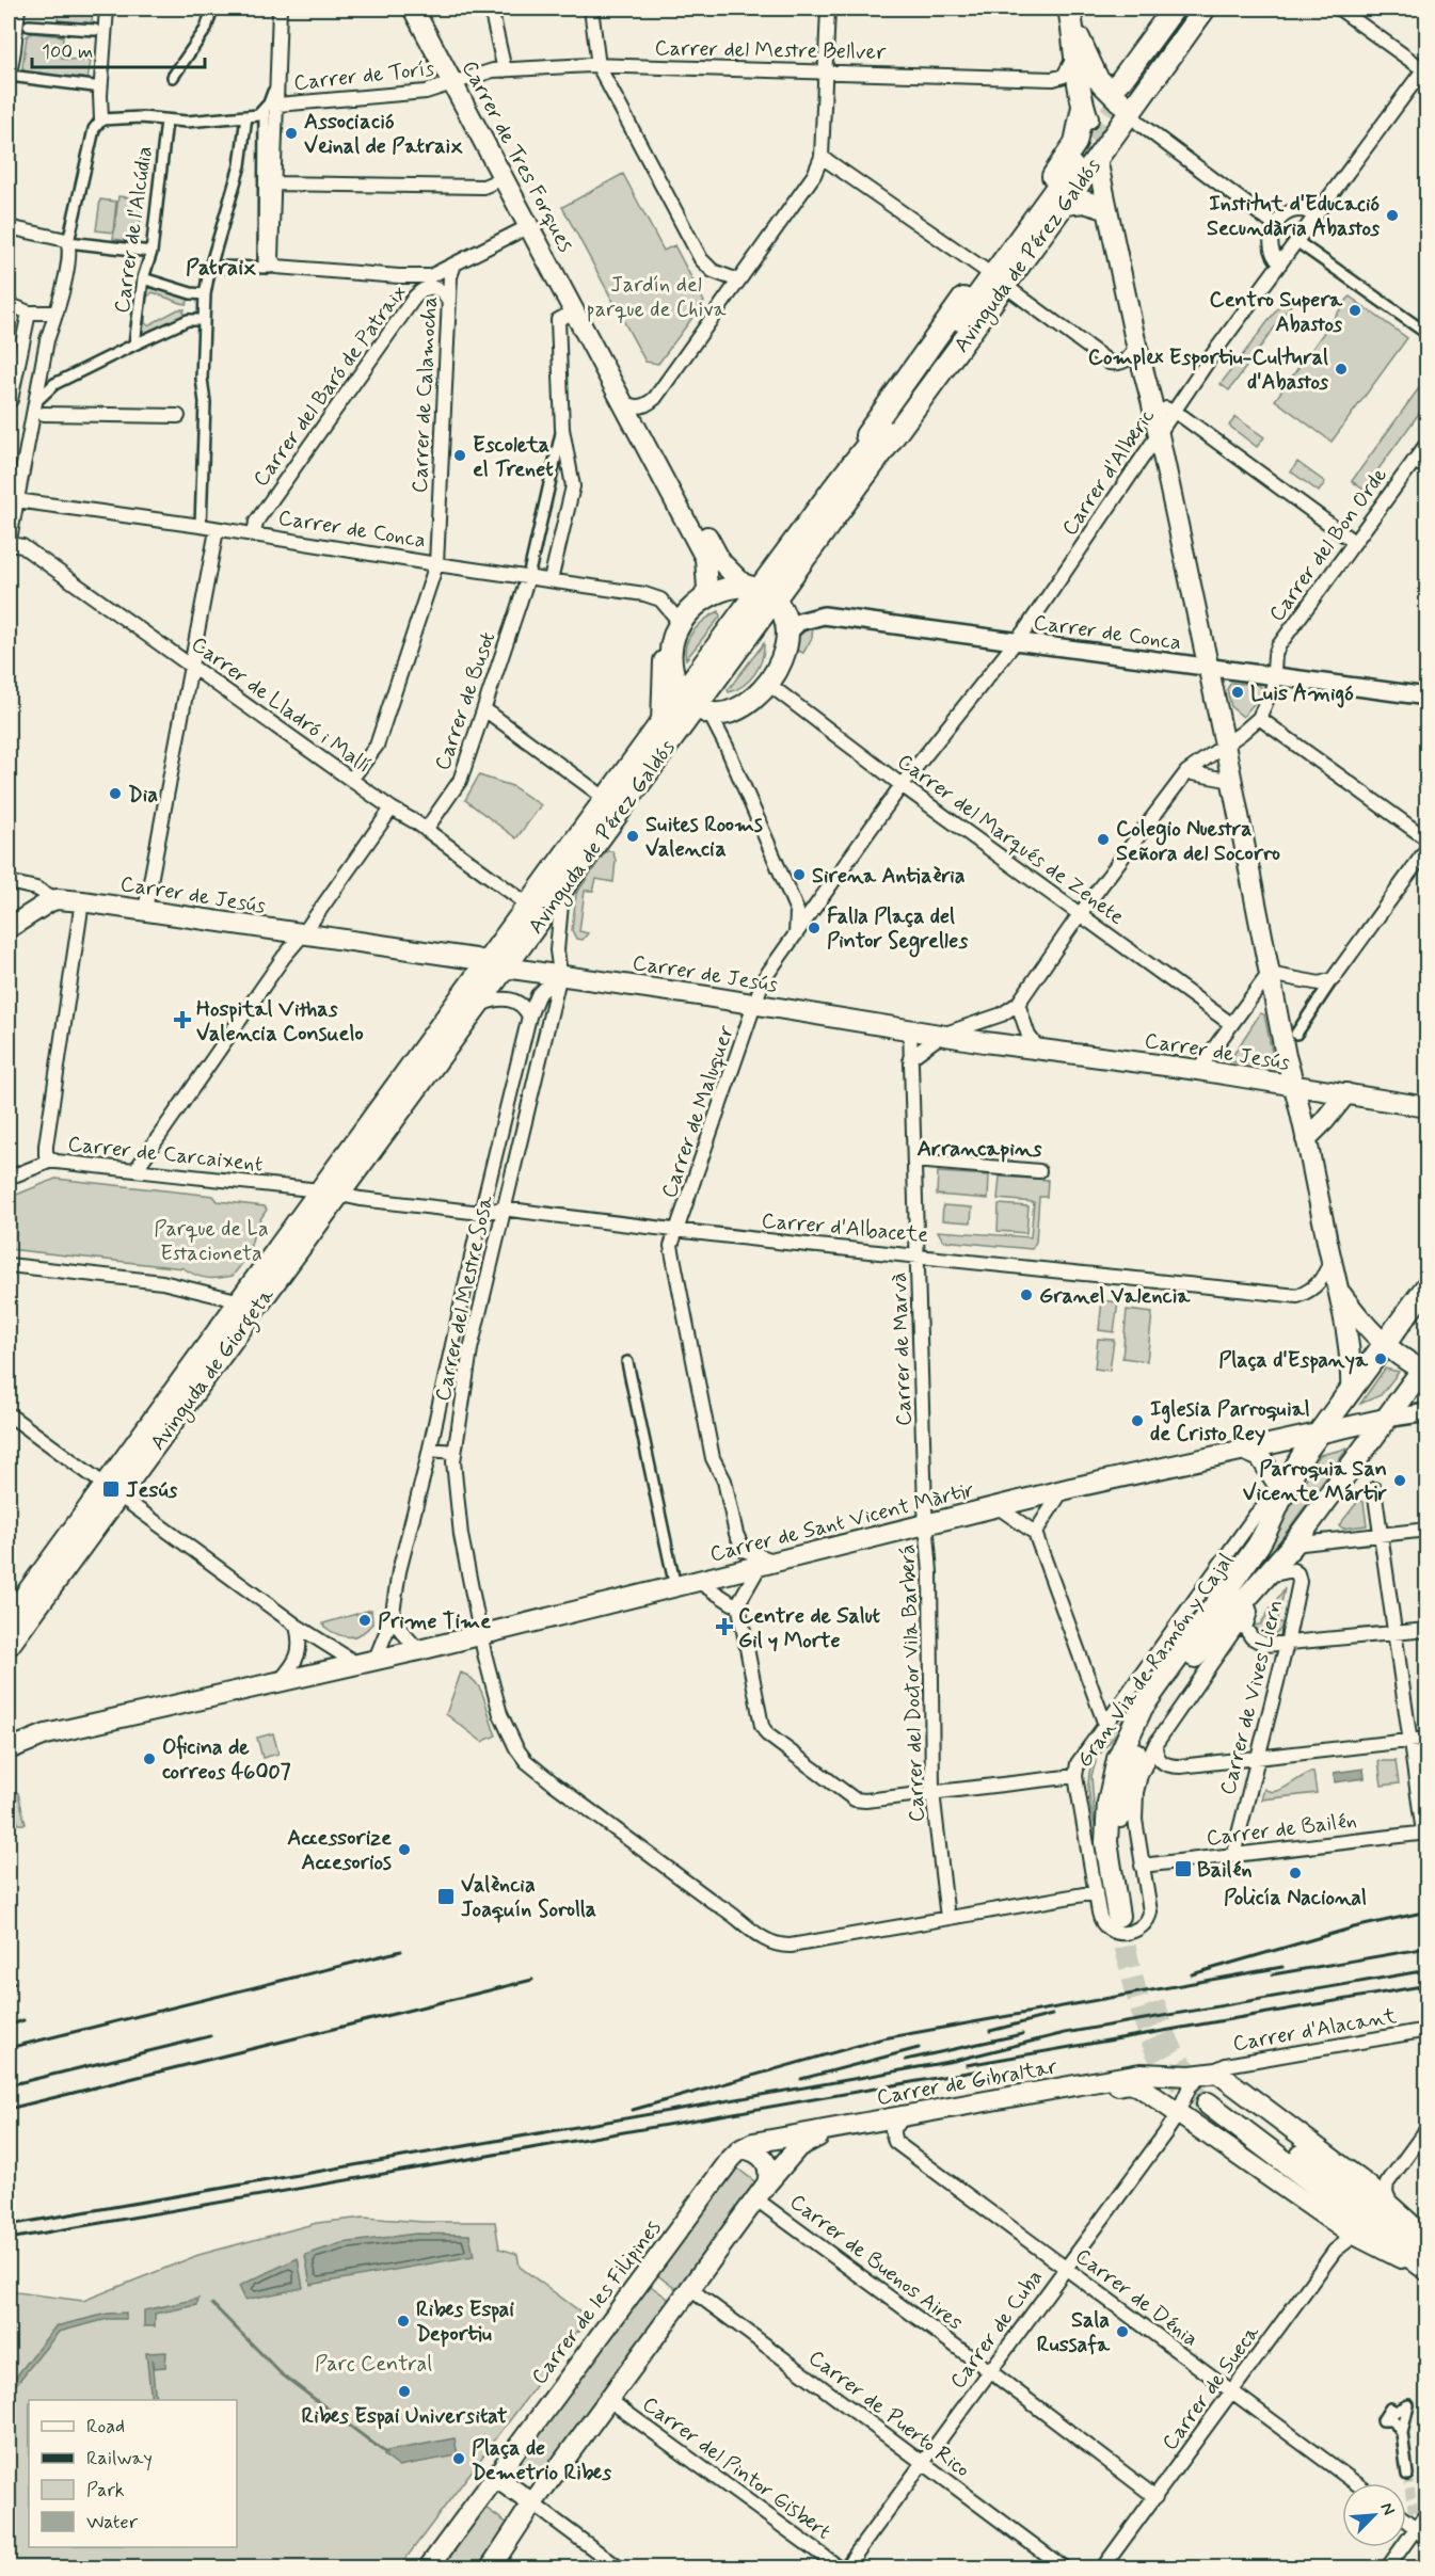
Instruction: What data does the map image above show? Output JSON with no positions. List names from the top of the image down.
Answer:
{
  "streets": {
    "main road": [
      "Carrer de Tres Forques",
      "Avinguda de Pérez Galdós",
      "Carrer de Jesús",
      "Avinguda de Giorgeta",
      "Carrer de Sant Vicent Màrtir",
      "Gran Via de Ramón y Cajal",
      "Carrer de Gibraltar",
      "Carrer de les Filipines"
    ],
    "street": [
      "Carrer del Mestre Bellver",
      "Carrer de Torís",
      "Carrer de l'Alcúdia",
      "Carrer del Baró de Patraix",
      "Carrer de Calamocha",
      "Carrer d'Alberic",
      "Carrer de Conca",
      "Carrer del Bon Orde",
      "Carrer de Busot",
      "Carrer de Lladró i Mallí",
      "Carrer del Marqués de Zenete",
      "Carrer de Maluquer",
      "Carrer de Carcaixent",
      "Carrer d'Albacete",
      "Carrer del Mestre Sosa",
      "Carrer de Marvà",
      "Carrer del Doctor Vila Barberá",
      "Carrer de Vives Liern",
      "Carrer de Bailén",
      "Carrer d'Alacant",
      "Carrer de Buenos Aires",
      "Carrer de Dénia",
      "Carrer de Cuba",
      "Carrer de Sueca",
      "Carrer de Puerto Rico",
      "Carrer del Pintor Gisbert"
    ]
  },
  "crossings": [
    ["Carrer del Mestre Bellver", "Carrer de Torís"],
    ["Carrer del Mestre Bellver", "Carrer de Tres Forques"],
    ["Carrer de Torís", "Carrer de Tres Forques"],
    ["Carrer de Tres Forques", "Avinguda de Pérez Galdós"],
    ["Avinguda de Pérez Galdós", "Carrer de Conca"],
    ["Avinguda de Pérez Galdós", "Carrer de Lladró i Mallí"],
    ["Avinguda de Pérez Galdós", "Carrer de Jesús"],
    ["Avinguda de Pérez Galdós", "Carrer del Mestre Sosa"],
    ["Avinguda de Pérez Galdós", "Avinguda de Giorgeta"],
    ["Carrer del Baró de Patraix", "Carrer de Calamocha"],
    ["Carrer del Baró de Patraix", "Carrer de Conca"],
    ["Carrer de Calamocha", "Carrer de Conca"],
    ["Carrer de Calamocha", "Carrer de Lladró i Mallí"],
    ["Carrer d'Alberic", "Carrer de Conca"],
    ["Carrer d'Alberic", "Carrer del Marqués de Zenete"],
    ["Carrer d'Alberic", "Carrer de Maluquer"],
    ["Carrer de Conca", "Carrer del Bon Orde"],
    ["Carrer de Conca", "Carrer de Busot"],
    ["Carrer de Busot", "Carrer de Lladró i Mallí"],
    ["Carrer del Marqués de Zenete", "Carrer de Maluquer"],
    ["Carrer de Jesús", "Carrer de Maluquer"],
    ["Carrer de Jesús", "Carrer del Mestre Sosa"],
    ["Carrer de Jesús", "Carrer de Marvà"],
    ["Carrer de Jesús", "Avinguda de Giorgeta"],
    ["Carrer de Maluquer", "Carrer d'Albacete"],
    ["Carrer de Maluquer", "Carrer de Sant Vicent Màrtir"],
    ["Carrer de Carcaixent", "Carrer d'Albacete"],
    ["Carrer de Carcaixent", "Avinguda de Giorgeta"],
    ["Carrer d'Albacete", "Carrer del Mestre Sosa"],
    ["Carrer d'Albacete", "Carrer de Marvà"],
    ["Carrer d'Albacete", "Avinguda de Giorgeta"],
    ["Carrer del Mestre Sosa", "Carrer de Sant Vicent Màrtir"],
    ["Carrer del Mestre Sosa", "Carrer del Doctor Vila Barberá"],
    ["Carrer de Marvà", "Carrer de Sant Vicent Màrtir"],
    ["Carrer de Marvà", "Carrer del Doctor Vila Barberá"],
    ["Carrer de Sant Vicent Màrtir", "Gran Via de Ramón y Cajal"],
    ["Carrer de Sant Vicent Màrtir", "Carrer del Doctor Vila Barberá"],
    ["Gran Via de Ramón y Cajal", "Carrer de Vives Liern"],
    ["Gran Via de Ramón y Cajal", "Carrer de Bailén"],
    ["Carrer de Vives Liern", "Carrer de Bailén"],
    ["Carrer d'Alacant", "Carrer de Gibraltar"],
    ["Carrer d'Alacant", "Carrer de Cuba"],
    ["Carrer de Gibraltar", "Carrer de Buenos Aires"],
    ["Carrer de Gibraltar", "Carrer de Dénia"],
    ["Carrer de Gibraltar", "Carrer de les Filipines"],
    ["Carrer de Gibraltar", "Carrer de Cuba"],
    ["Carrer de Gibraltar", "Carrer de Sueca"],
    ["Carrer de Buenos Aires", "Carrer de Cuba"],
    ["Carrer de Buenos Aires", "Carrer de Sueca"],
    ["Carrer de Dénia", "Carrer de Cuba"],
    ["Carrer de Dénia", "Carrer de Sueca"],
    ["Carrer de Cuba", "Carrer de Puerto Rico"],
    ["Carrer de Cuba", "Carrer del Pintor Gisbert"]
  ],
  "districts": ["Patraix", "Arrancapins"],
  "parks": ["Jardín del parque de Chiva", "Parque de La Estacioneta", "Parc Central"],
  "places": {
    "other": [
      "Associació Veinal de Patraix",
      "Institut d'Educació Secundària Abastos",
      "Centro Supera Abastos",
      "Complex Esportiu-Cultural d'Abastos",
      "Escoleta el Trenet",
      "Luis Amigó",
      "Dia",
      "Suites Rooms Valencia",
      "Colegio Nuestra Señora del Socorro",
      "Sirena Antiaèria",
      "Falla Plaça del Pintor Segrelles",
      "Granel Valencia",
      "Plaça d'Espanya",
      "Iglesia Parroquial de Cristo Rey",
      "Parroquia San Vicente Mártir",
      "Prime Time",
      "Oficina de correos 46007",
      "Accessorize Accesorios",
      "Policía Nacional",
      "Ribes Espai Deportiu",
      "Sala Russafa",
      "Ribes Espai Universitat",
      "Plaça de Demetrio Ribes"
    ],
    "health": ["Hospital Vithas Valencia Consuelo", "Centre de Salut Gil y Morte"],
    "transit": ["Jesús", "Bailén", "València Joaquín Sorolla"]
  },
  "legend": [
    "Road",
    "Railway",
    "Park",
    "Water"
  ],
  "scale_bar": "100 m",
  "north": "top right"
}
